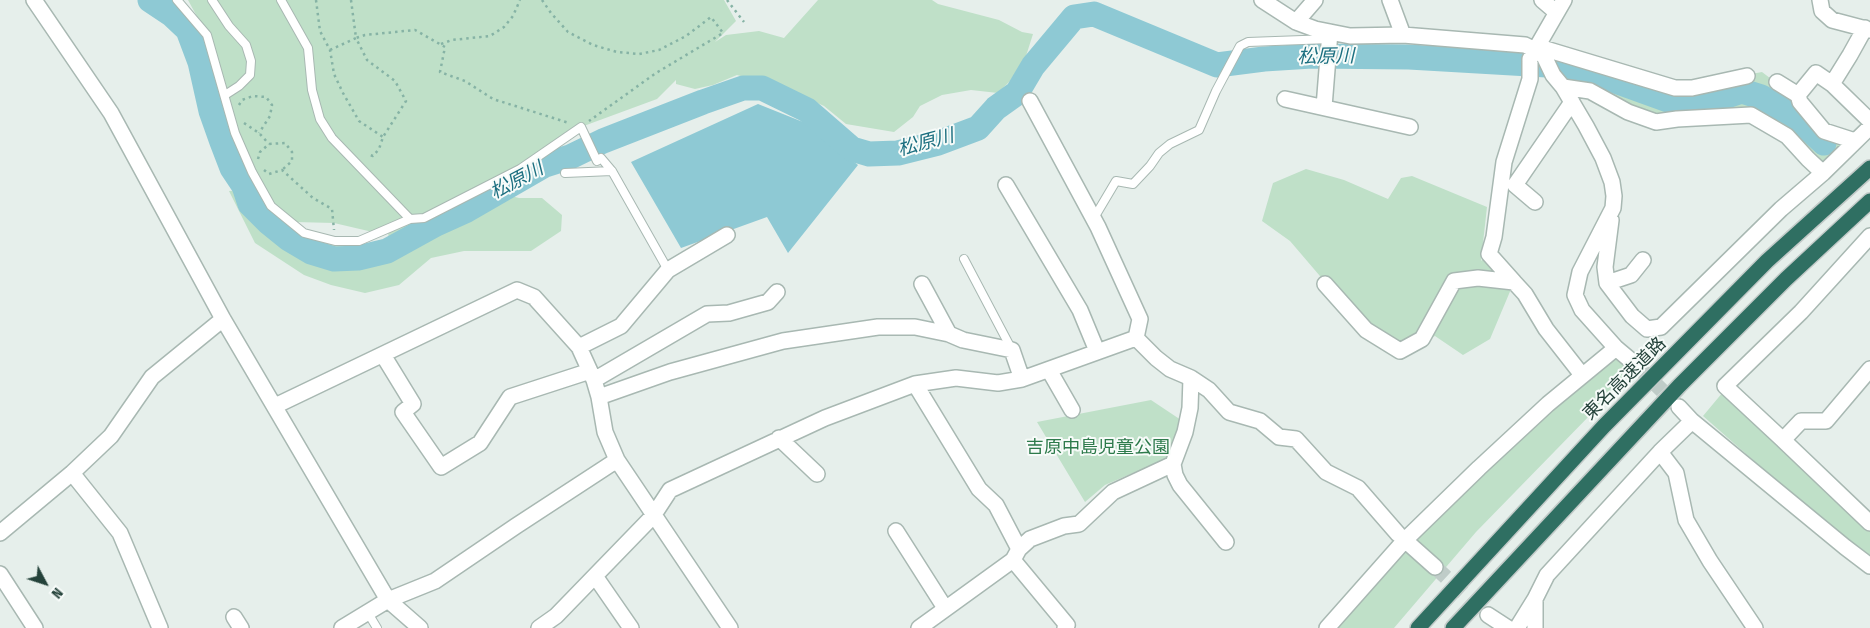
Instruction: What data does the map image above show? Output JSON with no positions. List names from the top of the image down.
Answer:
{
  "streets": {
    "highway": ["東名高速道路"]
  },
  "water": ["松原川"],
  "parks": ["吉原中島児童公園"],
  "north": "bottom right"
}
